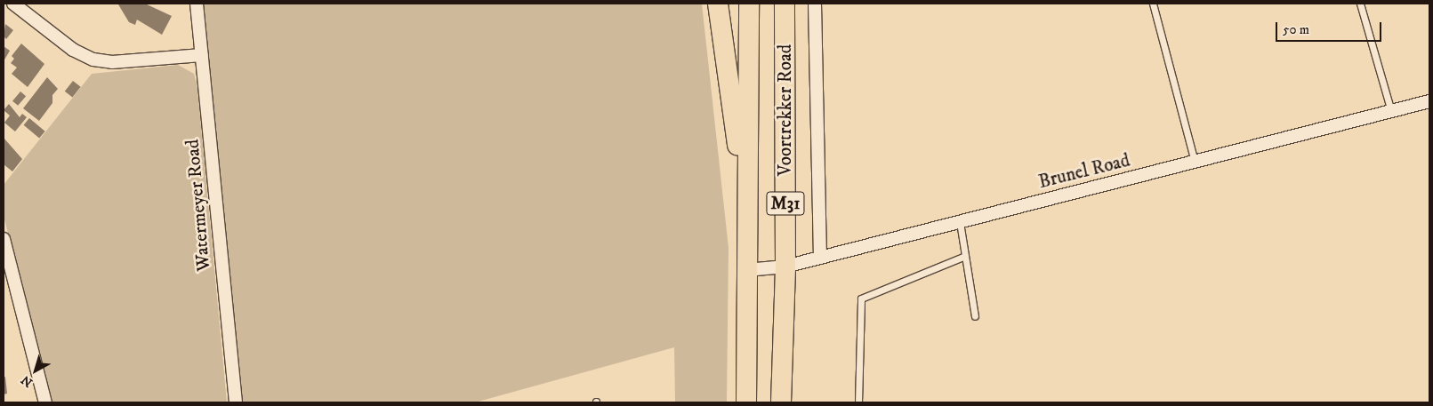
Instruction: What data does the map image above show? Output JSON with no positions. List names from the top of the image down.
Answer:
{
  "streets": {
    "main road": ["Voortrekker Road", "M31"],
    "street": ["Brunel Road", "Watermeyer Road"]
  },
  "crossings": [
    ["Voortrekker Road", "Brunel Road"]
  ],
  "scale_bar": "50 m",
  "north": "bottom left"
}
